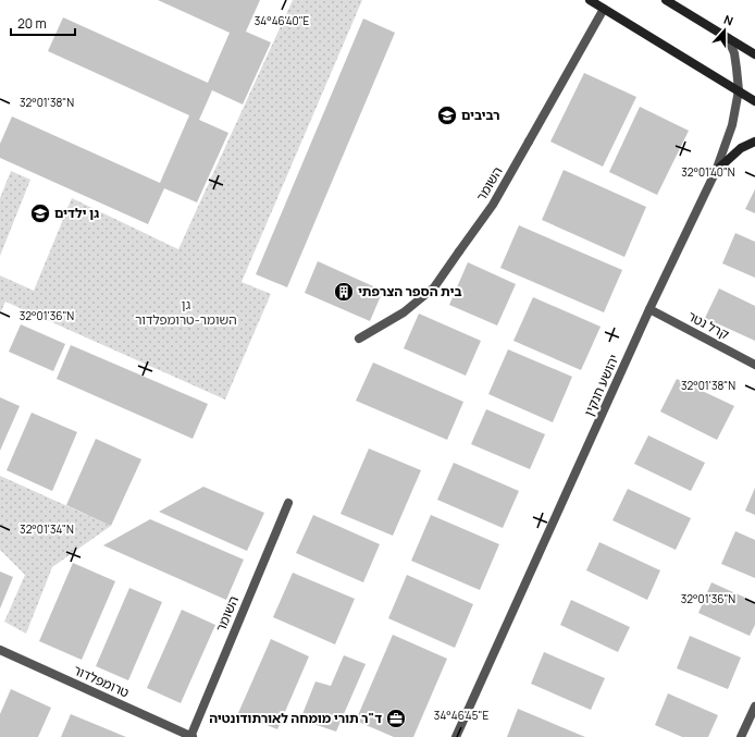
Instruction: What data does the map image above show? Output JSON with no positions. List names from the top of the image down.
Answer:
{
  "streets": {
    "street": [
      "השומר",
      "קרל נטר",
      "יהושע חנקין",
      "טרומפלדור"
    ]
  },
  "crossings": [
    ["השומר", "טרומפלדור"],
    ["קרל נטר", "יהושע חנקין"]
  ],
  "parks": ["גן השומר-טרומפלדור"],
  "places": {
    "school or university": ["רביבים", "גן ילדים"],
    "building": ["בית הספר הצרפתי"],
    "office": ["ד\"ר תורי מומחה לאורתודונטיה"]
  },
  "scale_bar": "20 m",
  "north": "top",
  "coordinates": [
    "34°46'40\"E",
    "32°01'38\"N",
    "32°01'40\"N",
    "32°01'36\"N",
    "32°01'34\"N",
    "34°46'45\"E"
  ]
}
